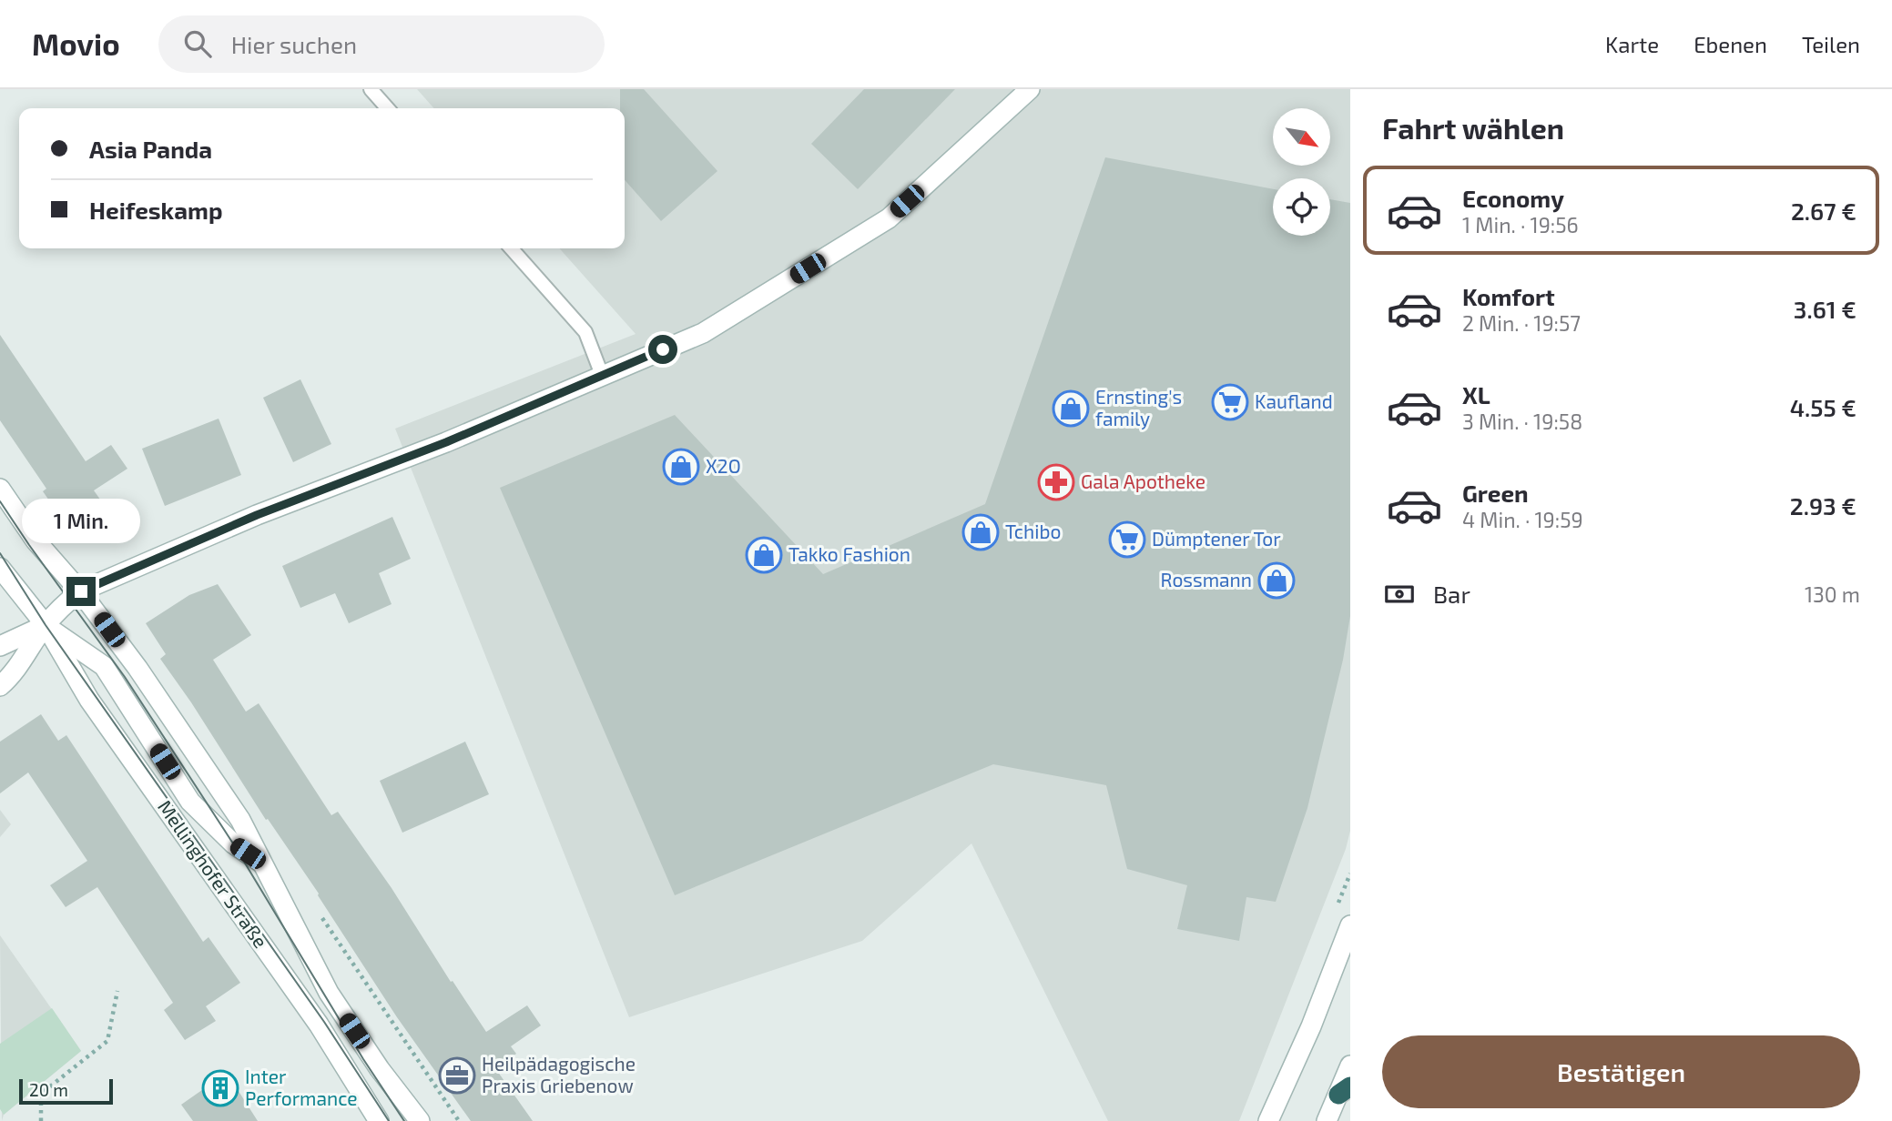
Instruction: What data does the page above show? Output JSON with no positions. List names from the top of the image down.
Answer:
{
  "streets": {
    "street": ["Mellinghofer Straße"]
  },
  "places": {
    "supermarket": ["Kaufland", "Dümptener Tor"],
    "shop": [
      "Ernsting's family",
      "X2O",
      "Tchibo",
      "Takko Fashion",
      "Rossmann"
    ],
    "pharmacy": ["Gala Apotheke"],
    "office": ["Heilpädagogische Praxis Griebenow"],
    "building": ["Inter Performance"]
  },
  "scale_bar": "20 m",
  "north": "bottom right",
  "page": {
    "header": "Movio",
    "search": "Hier suchen",
    "nav": ["Karte", "Ebenen", "Teilen"],
    "heading": "Fahrt wählen",
    "banner": ["Asia Panda", "Heifeskamp"],
    "list": [
      {
        "name": "Economy",
        "note": "1 Min. · 19:56",
        "value": "2.67 €"
      },
      {
        "name": "Komfort",
        "note": "2 Min. · 19:57",
        "value": "3.61 €"
      },
      {
        "name": "XL",
        "note": "3 Min. · 19:58",
        "value": "4.55 €"
      },
      {
        "name": "Green",
        "note": "4 Min. · 19:59",
        "value": "2.93 €"
      }
    ],
    "bubble": "1 Min.",
    "pay": ["Bar", "130 m"],
    "buttons": "Bestätigen",
    "scale": "20 m"
  }
}
